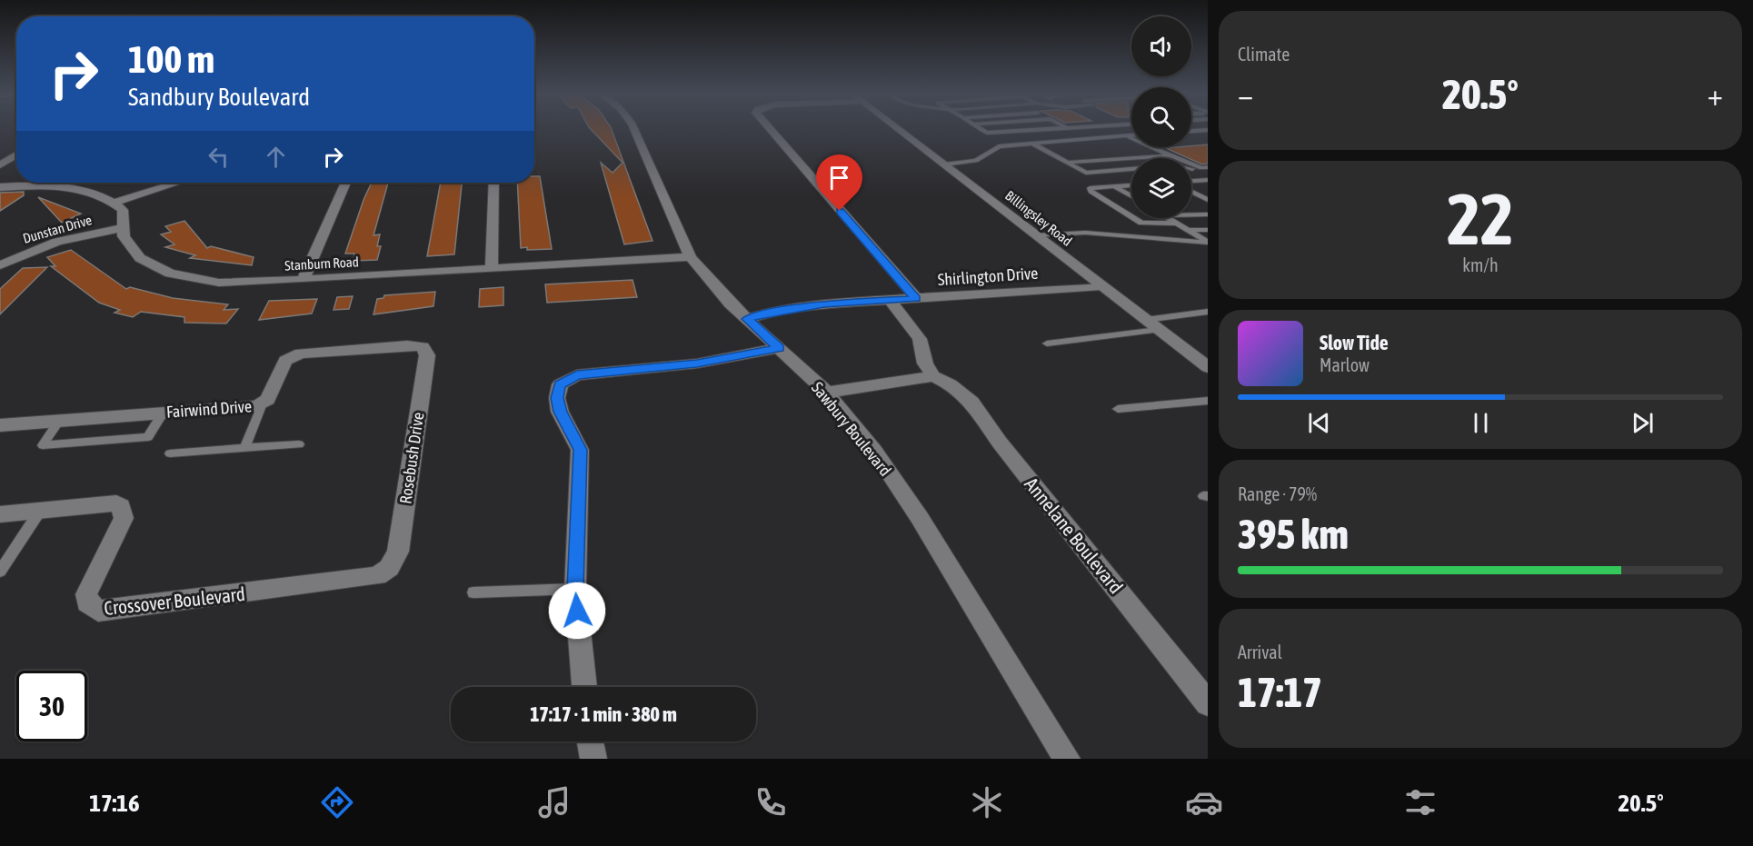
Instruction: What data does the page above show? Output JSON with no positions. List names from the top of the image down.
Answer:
{
  "streets": {
    "street": [
      "Billingsley Road",
      "Dunstan Drive",
      "Stanburn Road",
      "Shirlington Drive",
      "Fairwind Drive",
      "Sawbury Boulevard",
      "Rosebush Drive",
      "Annelane Boulevard",
      "Crossover Boulevard"
    ]
  },
  "crossings": [
    ["Billingsley Road", "Shirlington Drive"],
    ["Dunstan Drive", "Stanburn Road"],
    ["Stanburn Road", "Sawbury Boulevard"],
    ["Shirlington Drive", "Sawbury Boulevard"],
    ["Fairwind Drive", "Rosebush Drive"],
    ["Rosebush Drive", "Crossover Boulevard"]
  ],
  "page": {
    "tile": [
      "Climate",
      ["22", "km/h"],
      ["Range · 79%", "395 km"],
      ["Arrival", "17:17"]
    ],
    "turn": ["100 m", "Sandbury Boulevard"],
    "heat": ["−", "20.5°", "+"],
    "song": ["Slow Tide", "Marlow"],
    "limit": "30",
    "trip": "17:17 · 1 min · 380 m",
    "tabs": ["17:16", "20.5°"]
  }
}
